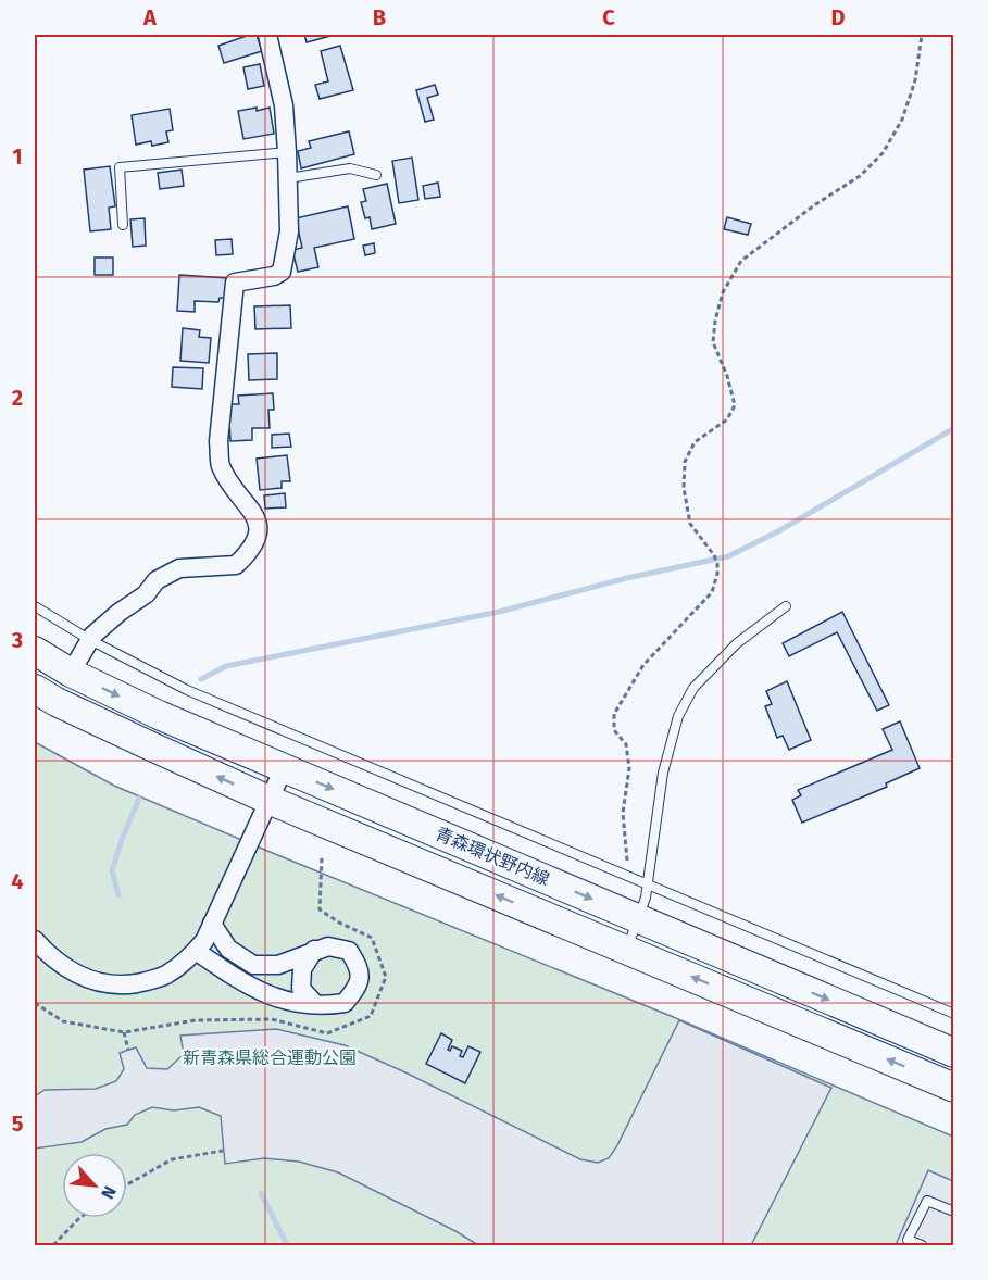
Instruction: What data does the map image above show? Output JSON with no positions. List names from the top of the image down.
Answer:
{
  "streets": {
    "main road": ["青森環状野内線"]
  },
  "parks": ["新青森県総合運動公園"],
  "north": "bottom right",
  "grid": {
    "columns": [
      "A",
      "B",
      "C",
      "D"
    ],
    "rows": [
      "1",
      "2",
      "3",
      "4",
      "5"
    ]
  }
}
